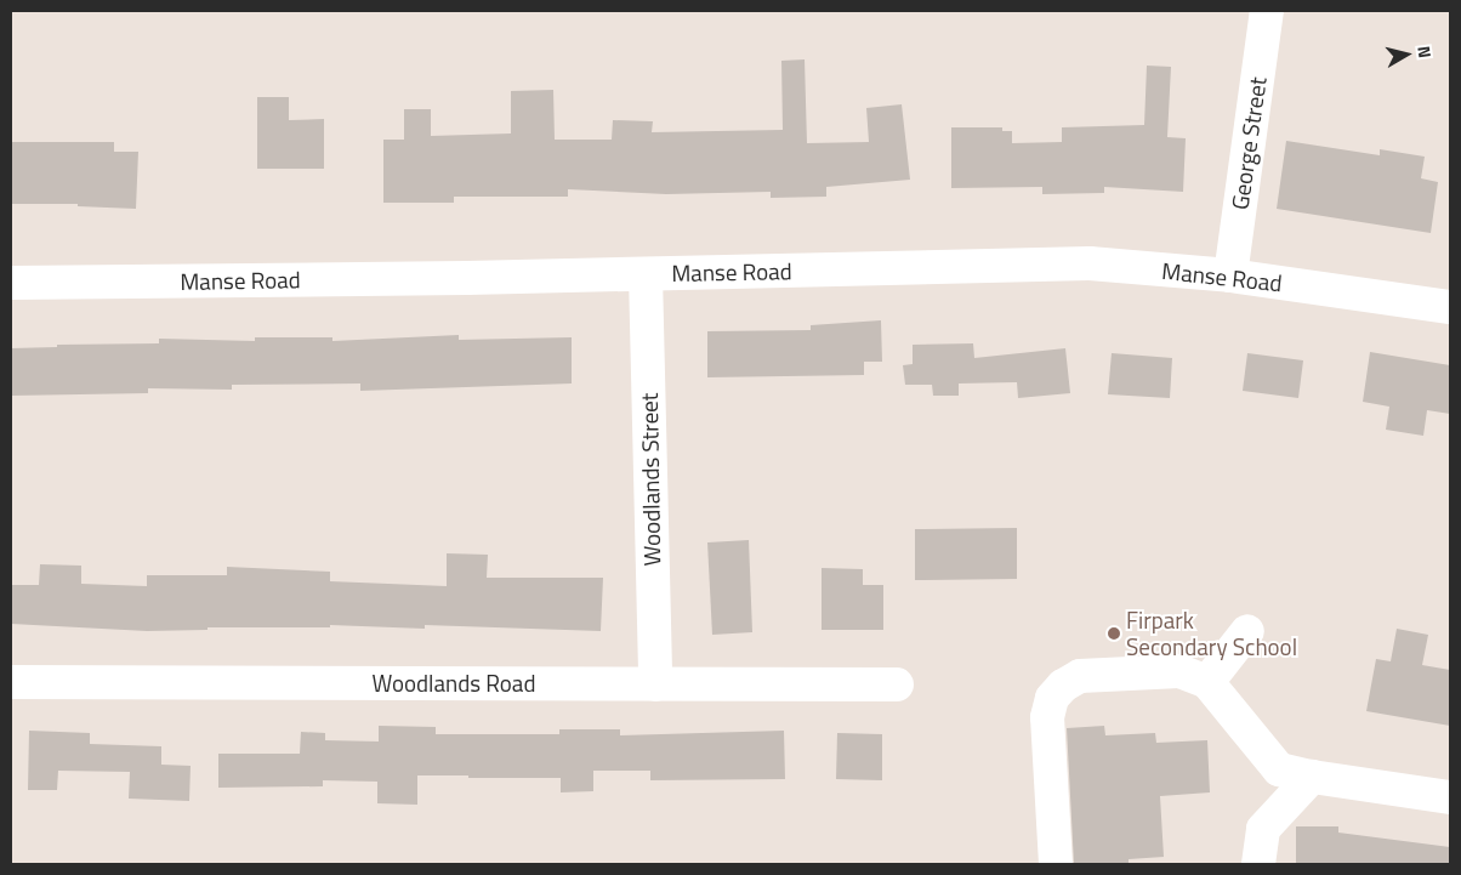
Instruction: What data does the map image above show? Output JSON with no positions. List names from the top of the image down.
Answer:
{
  "streets": {
    "street": [
      "George Street",
      "Manse Road",
      "Woodlands Street",
      "Woodlands Road"
    ]
  },
  "crossings": [
    ["George Street", "Manse Road"],
    ["Manse Road", "Woodlands Street"],
    ["Woodlands Street", "Woodlands Road"]
  ],
  "places": ["Firpark Secondary School"],
  "north": "right"
}
